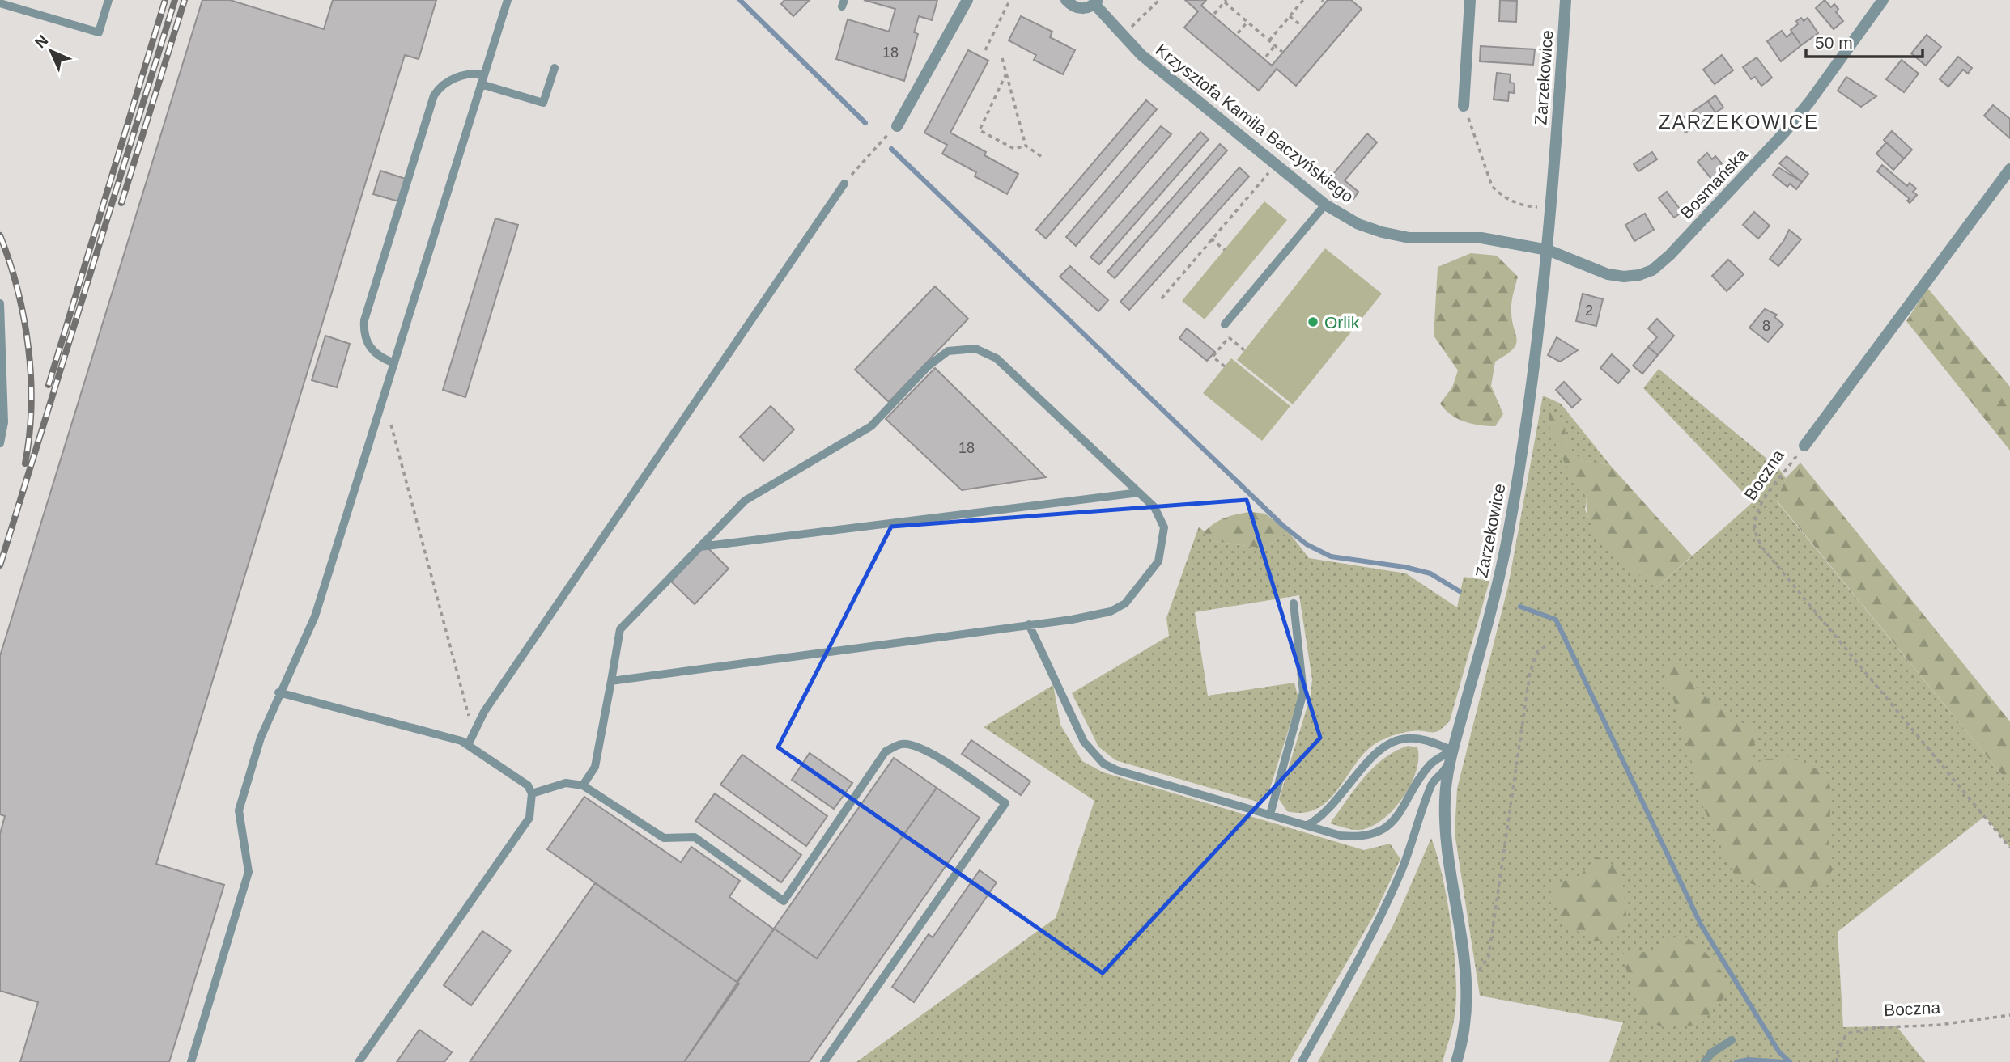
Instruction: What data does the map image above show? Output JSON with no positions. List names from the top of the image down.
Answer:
{
  "streets": {
    "street": [
      "Zarzekowice",
      "Krzysztofa Kamila Baczyńskiego",
      "Bosmańska",
      "Boczna"
    ]
  },
  "crossings": [
    ["Zarzekowice", "Krzysztofa Kamila Baczyńskiego"],
    ["Zarzekowice", "Bosmańska"],
    ["Krzysztofa Kamila Baczyńskiego", "Bosmańska"]
  ],
  "districts": ["ZARZEKOWICE"],
  "places": ["Orlik"],
  "house_numbers": [
    "18",
    "2",
    "8",
    "18"
  ],
  "scale_bar": "50 m",
  "north": "top left"
}
